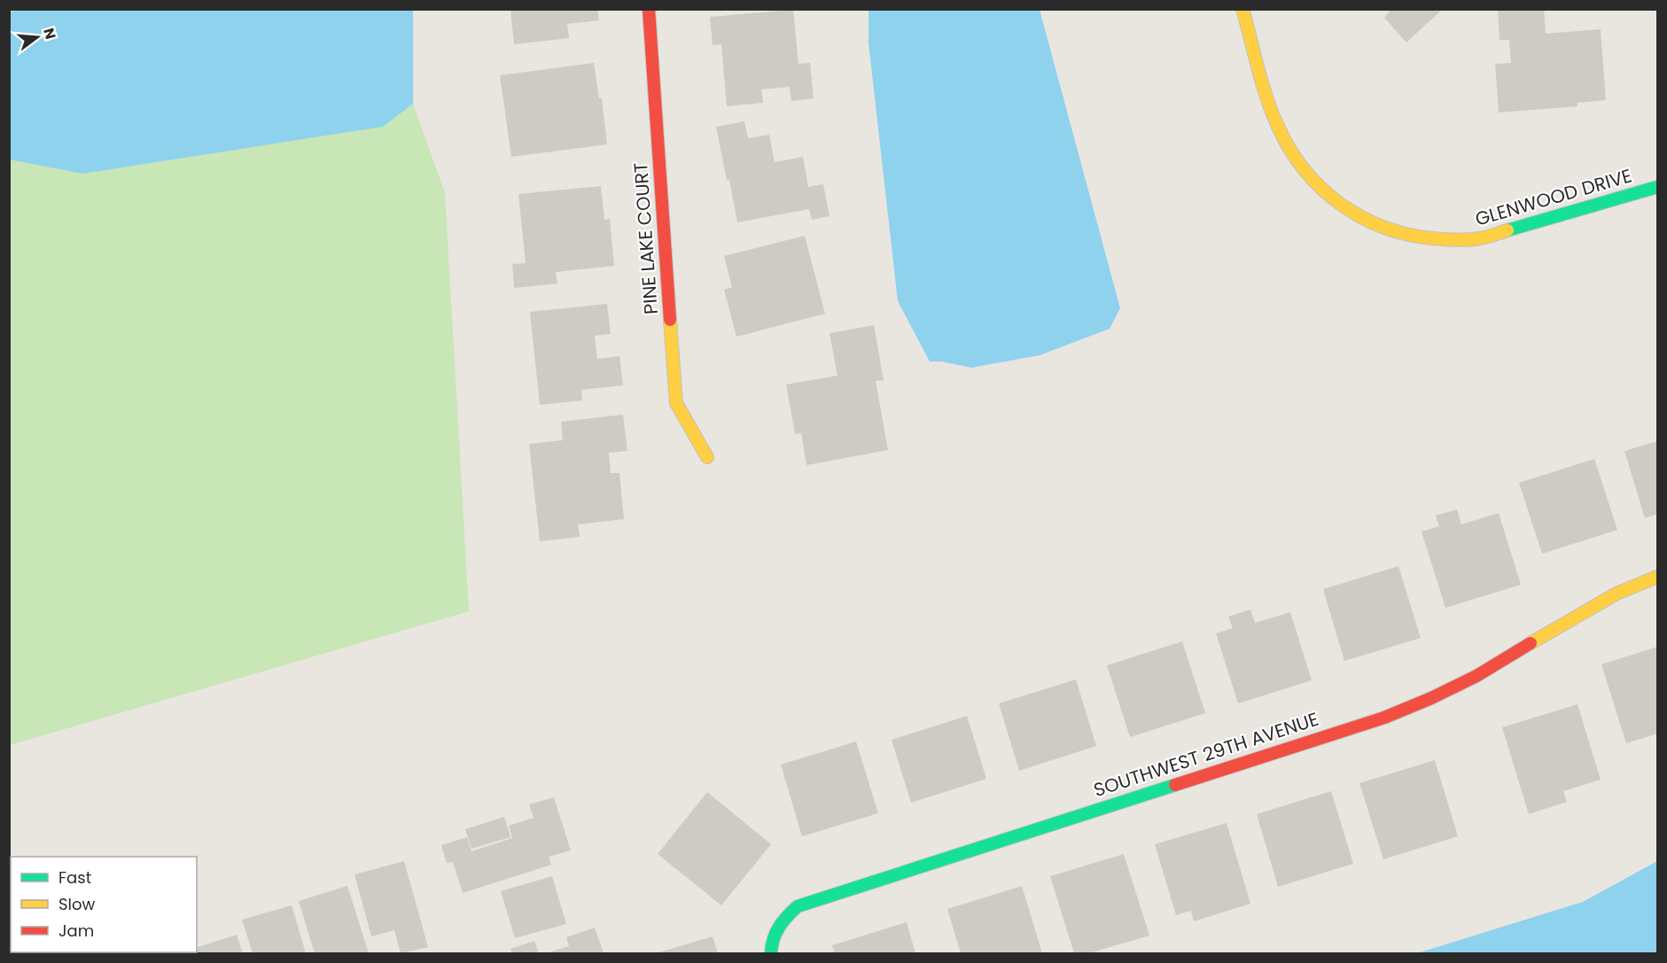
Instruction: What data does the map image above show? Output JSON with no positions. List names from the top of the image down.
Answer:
{
  "streets": {
    "street": ["GLENWOOD DRIVE", "PINE LAKE COURT", "SOUTHWEST 29TH AVENUE"]
  },
  "legend": ["Fast", "Slow", "Jam"],
  "north": "right"
}
